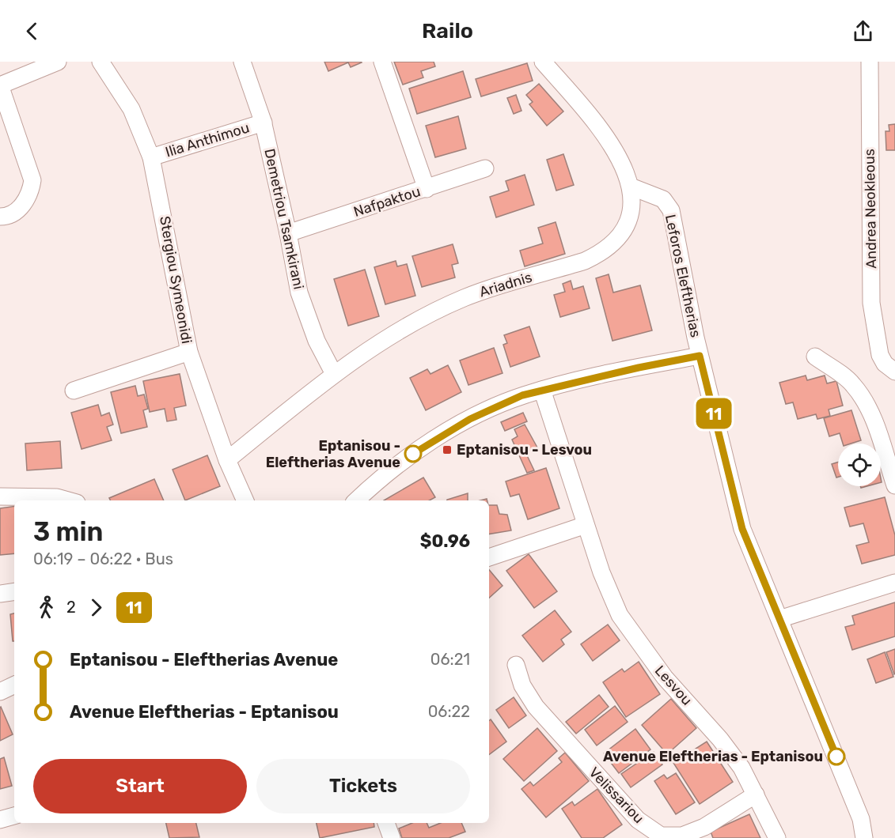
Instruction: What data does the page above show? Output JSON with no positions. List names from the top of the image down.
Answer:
{
  "streets": {
    "street": [
      "Ilia Anthimou",
      "Nafpaktou",
      "Andrea Neokleous",
      "Demetriou Tsamkirani",
      "Leforos Eleftherias",
      "Stergiou Symeonidi",
      "Ariadnis",
      "Lesvou",
      "Velissariou"
    ]
  },
  "crossings": [
    ["Ilia Anthimou", "Demetriou Tsamkirani"],
    ["Ilia Anthimou", "Stergiou Symeonidi"],
    ["Nafpaktou", "Demetriou Tsamkirani"],
    ["Demetriou Tsamkirani", "Ariadnis"],
    ["Leforos Eleftherias", "Ariadnis"],
    ["Stergiou Symeonidi", "Ariadnis"],
    ["Lesvou", "Velissariou"]
  ],
  "places": {
    "transit": ["Eptanisou - Lesvou"],
    "other": ["Eptanisou - Eleftherias Avenue", "Avenue Eleftherias - Eptanisou"]
  },
  "lines": ["bus line 11"],
  "page": {
    "header": "Railo",
    "on_map": "11",
    "heading": ["3 min", "06:19 – 06:22 · Bus", "$0.96"],
    "legs": ["2", "11"],
    "list": [
      {
        "name": "Eptanisou - Eleftherias Avenue",
        "value": "06:21"
      },
      {
        "name": "Avenue Eleftherias - Eptanisou",
        "value": "06:22"
      }
    ],
    "buttons": ["Start", "Tickets"]
  }
}
